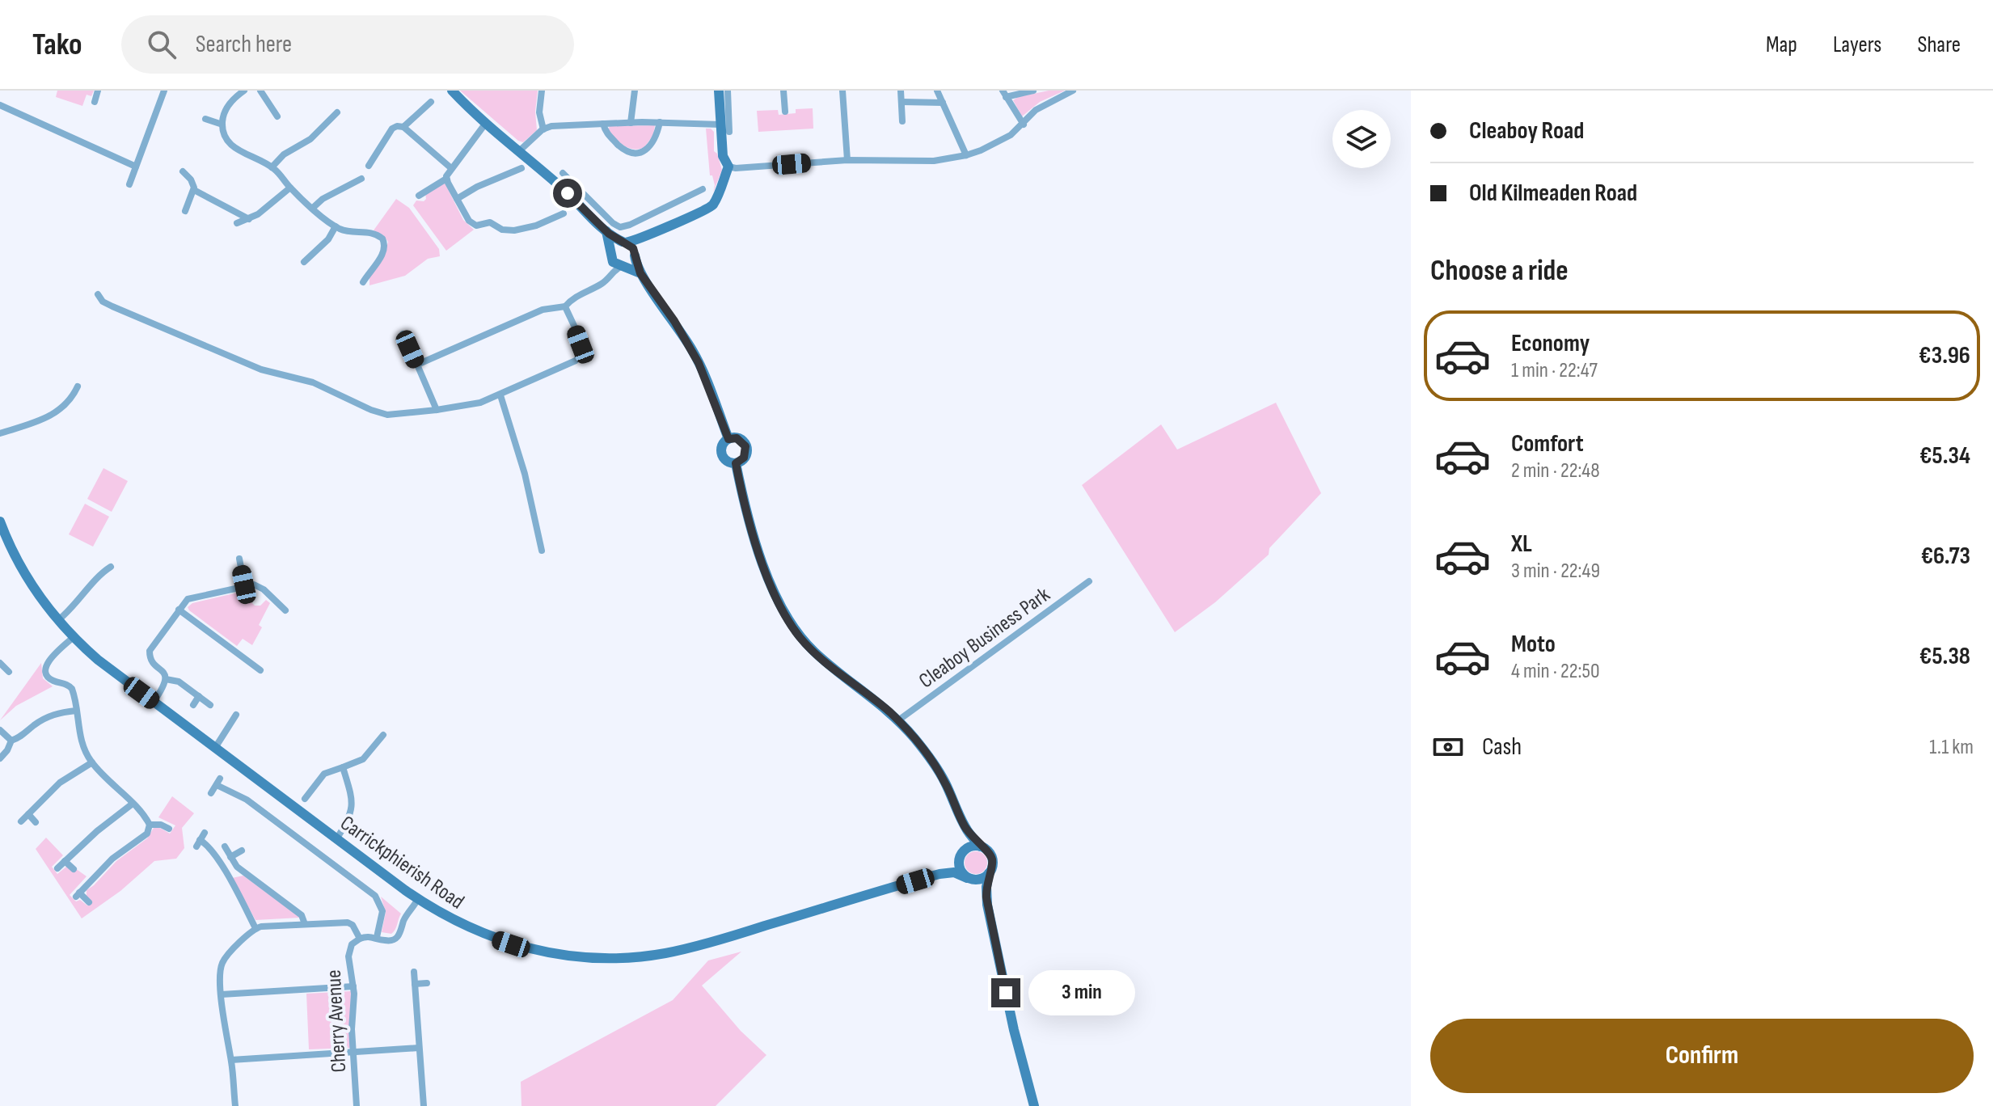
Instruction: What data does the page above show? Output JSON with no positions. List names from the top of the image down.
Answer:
{
  "streets": {
    "street": ["Cleaboy Business Park", "Carrickphierish Road", "Cherry Avenue"]
  },
  "page": {
    "header": "Tako",
    "search": "Search here",
    "nav": ["Map", "Layers", "Share"],
    "banner": ["Cleaboy Road", "Old Kilmeaden Road"],
    "heading": "Choose a ride",
    "list": [
      {
        "name": "Economy",
        "note": "1 min · 22:47",
        "value": "€3.96"
      },
      {
        "name": "Comfort",
        "note": "2 min · 22:48",
        "value": "€5.34"
      },
      {
        "name": "XL",
        "note": "3 min · 22:49",
        "value": "€6.73"
      },
      {
        "name": "Moto",
        "note": "4 min · 22:50",
        "value": "€5.38"
      }
    ],
    "pay": ["Cash", "1.1 km"],
    "bubble": "3 min",
    "buttons": "Confirm"
  }
}
